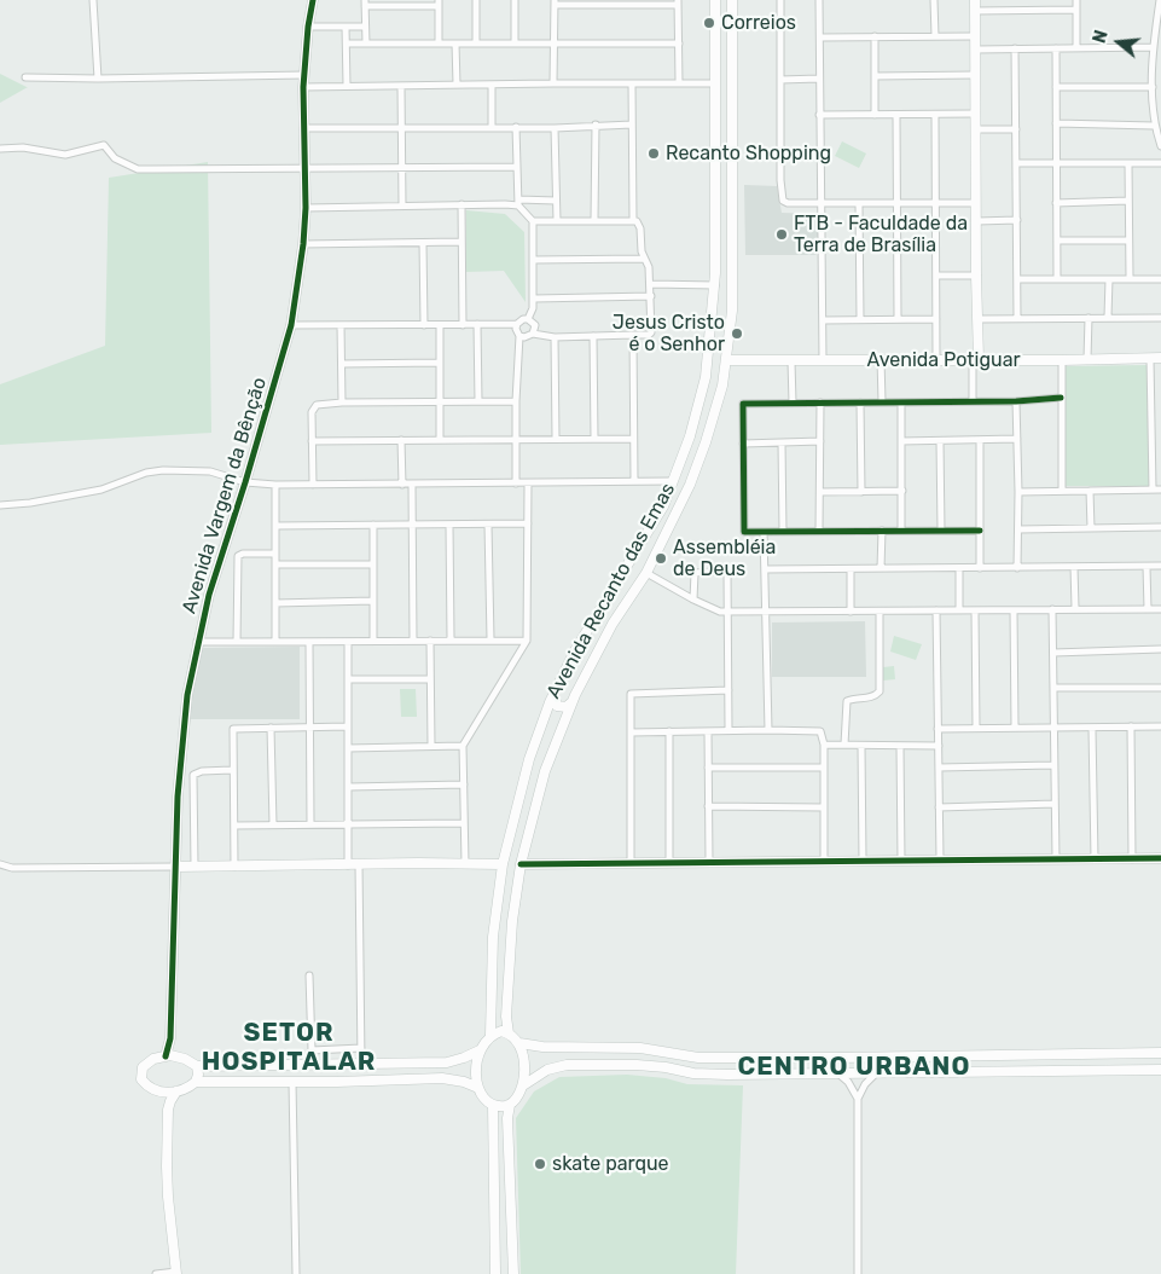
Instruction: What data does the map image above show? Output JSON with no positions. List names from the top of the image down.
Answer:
{
  "streets": {
    "main road": ["Avenida Potiguar", "Avenida Vargem da Bênção", "Avenida Recanto das Emas"]
  },
  "crossings": [
    ["Avenida Potiguar", "Avenida Recanto das Emas"]
  ],
  "districts": ["SETOR HOSPITALAR", "CENTRO URBANO"],
  "places": [
    "Correios",
    "Recanto Shopping",
    "FTB - Faculdade da Terra de Brasília",
    "Jesus Cristo é o Senhor",
    "Assembléia de Deus",
    "skate parque"
  ],
  "north": "left"
}
